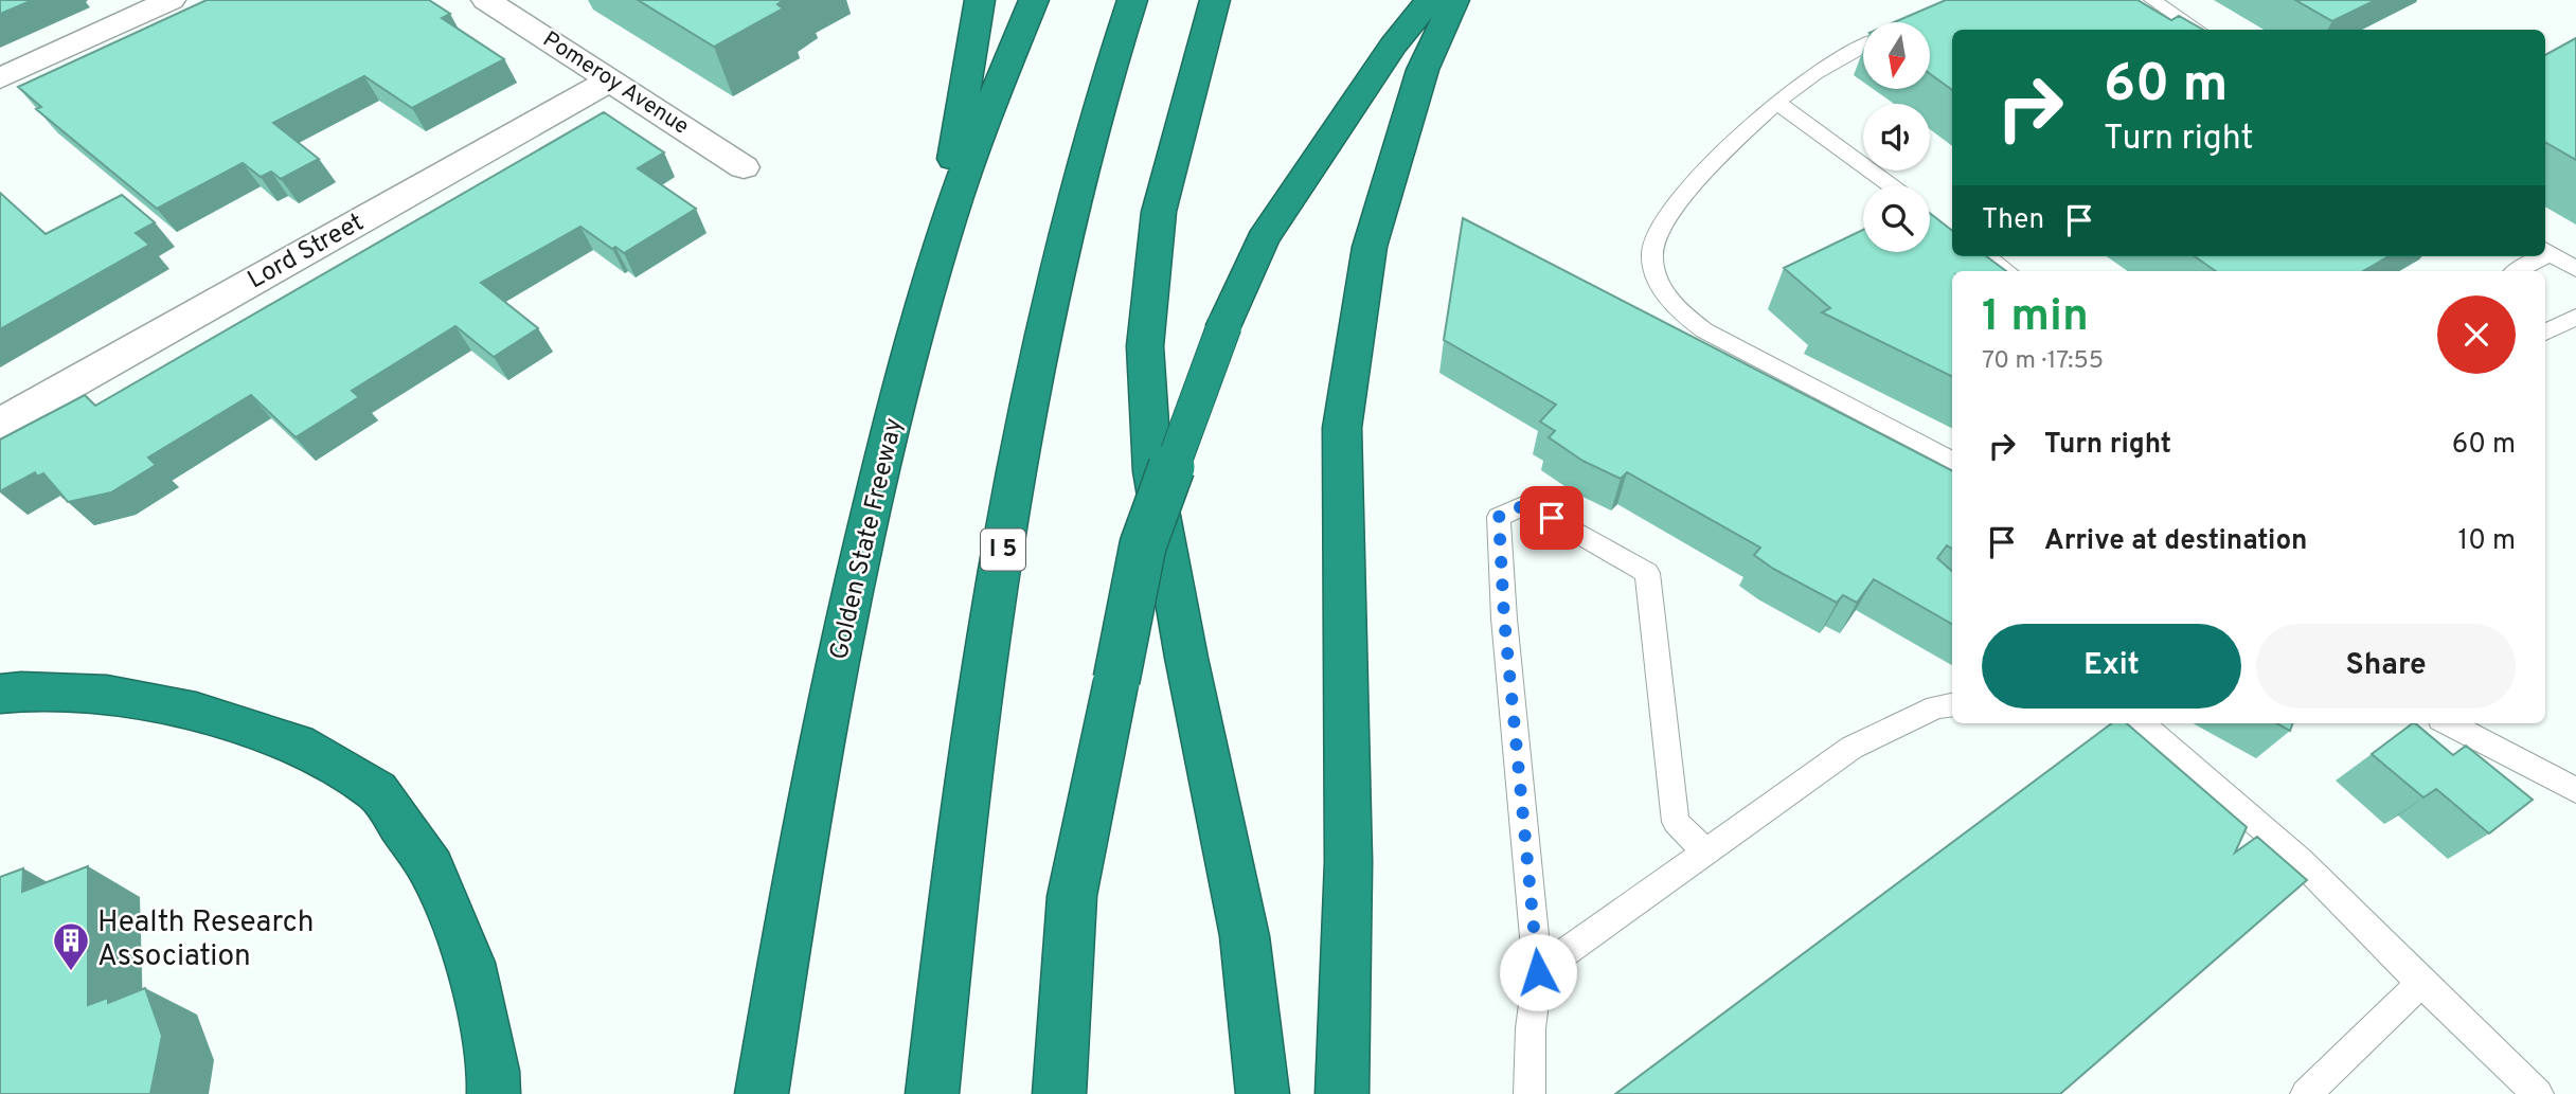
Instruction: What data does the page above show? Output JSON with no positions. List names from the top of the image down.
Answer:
{
  "streets": {
    "highway": ["Golden State Freeway", "I 5"],
    "street": ["Pomeroy Avenue", "Lord Street"]
  },
  "crossings": [
    ["Pomeroy Avenue", "Lord Street"]
  ],
  "places": {
    "building": ["Health Research Association"]
  },
  "north": "bottom",
  "page": {
    "turn": ["60 m", "Turn right"],
    "then": "Then",
    "heading": ["1 min", "70 m · 17:55"],
    "list": [
      {
        "name": "Turn right",
        "value": "60 m"
      },
      {
        "name": "Arrive at destination",
        "value": "10 m"
      }
    ],
    "buttons": ["Exit", "Share"]
  }
}
